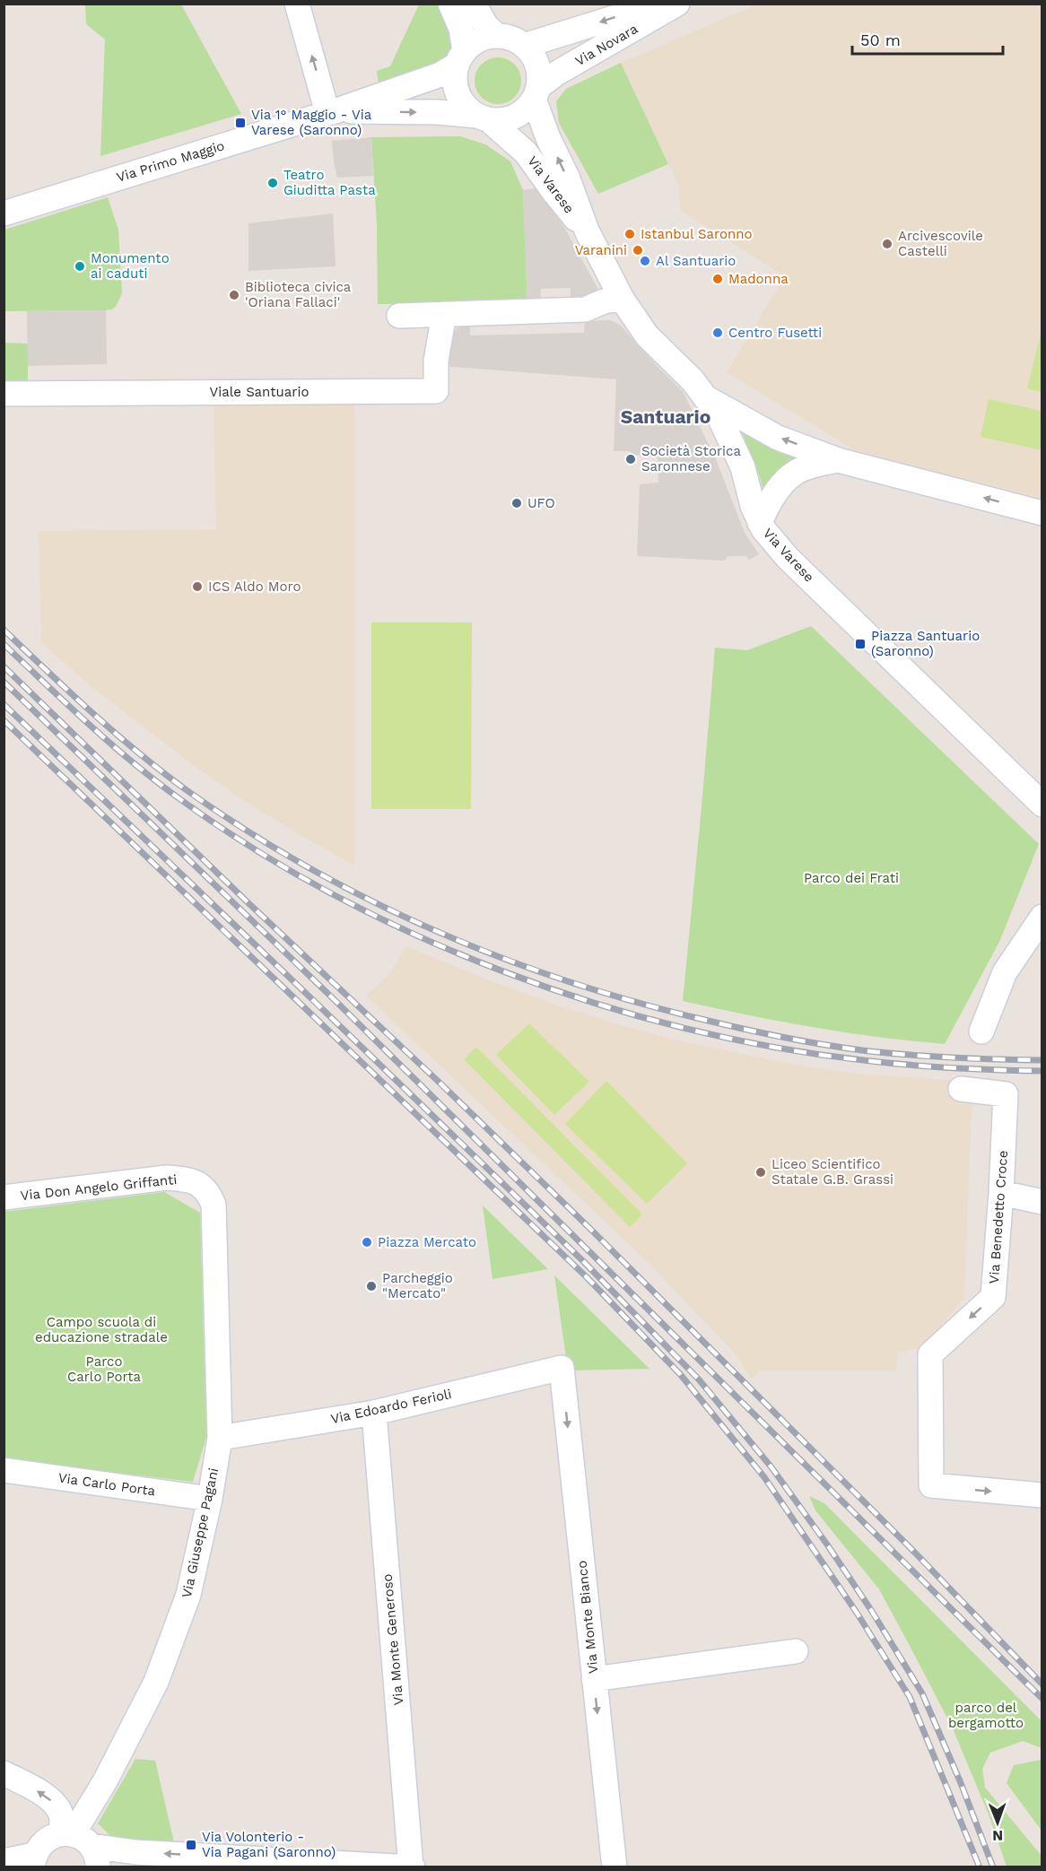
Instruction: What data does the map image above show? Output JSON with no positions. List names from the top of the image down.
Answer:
{
  "streets": {
    "street": [
      "Via Novara",
      "Via Primo Maggio",
      "Via Varese",
      "Viale Santuario",
      "Via Don Angelo Griffanti",
      "Via Benedetto Croce",
      "Via Edoardo Ferioli",
      "Via Carlo Porta",
      "Via Giuseppe Pagani",
      "Via Monte Bianco",
      "Via Monte Generoso"
    ]
  },
  "crossings": [
    ["Via Novara", "Via Primo Maggio"],
    ["Via Novara", "Via Varese"],
    ["Via Primo Maggio", "Via Varese"],
    ["Via Don Angelo Griffanti", "Via Giuseppe Pagani"],
    ["Via Edoardo Ferioli", "Via Giuseppe Pagani"],
    ["Via Edoardo Ferioli", "Via Monte Bianco"],
    ["Via Edoardo Ferioli", "Via Monte Generoso"],
    ["Via Carlo Porta", "Via Giuseppe Pagani"]
  ],
  "one_way": ["Via Monte Bianco"],
  "districts": ["Santuario"],
  "parks": [
    "Parco dei Frati",
    "Campo scuola di educazione stradale",
    "Parco Carlo Porta",
    "parco del bergamotto"
  ],
  "places": {
    "transit": ["Via 1° Maggio - Via Varese (Saronno)", "Piazza Santuario (Saronno)", "Via Volonterio - Via Pagani (Saronno)"],
    "other": [
      "Teatro Giuditta Pasta",
      "Istanbul Saronno",
      "Arcivescovile Castelli",
      "Varanini",
      "Al Santuario",
      "Monumento ai caduti",
      "Madonna",
      "Biblioteca civica 'Oriana Fallaci'",
      "Centro Fusetti",
      "Società Storica Saronnese",
      "UFO",
      "ICS Aldo Moro",
      "Liceo Scientifico Statale G.B. Grassi",
      "Piazza Mercato",
      "Parcheggio \"Mercato\""
    ]
  },
  "scale_bar": "50 m",
  "north": "bottom"
}
